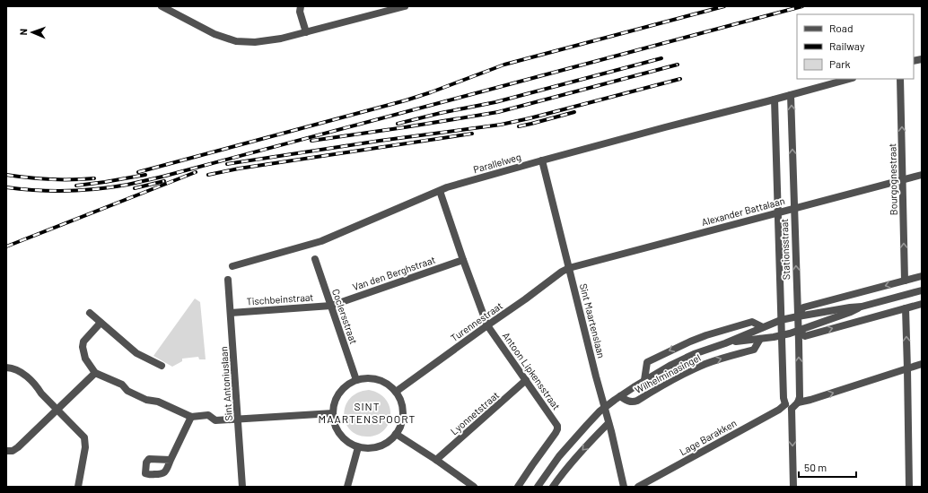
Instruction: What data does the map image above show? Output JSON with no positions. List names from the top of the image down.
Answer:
{
  "streets": {
    "street": [
      "Parallelweg",
      "Bourgognestraat",
      "Alexander Battalaan",
      "Stationsstraat",
      "Van den Berghstraat",
      "Tischbeinstraat",
      "Coclersstraat",
      "Sint Maartenslaan",
      "Turennestraat",
      "Antoon Lipkensstraat",
      "Wilhelminasingel",
      "Sint Antoniuslaan",
      "Lyonnetstraat",
      "Lage Barakken"
    ]
  },
  "crossings": [
    ["Parallelweg", "Stationsstraat"],
    ["Parallelweg", "Sint Maartenslaan"],
    ["Parallelweg", "Antoon Lipkensstraat"],
    ["Bourgognestraat", "Alexander Battalaan"],
    ["Bourgognestraat", "Wilhelminasingel"],
    ["Alexander Battalaan", "Stationsstraat"],
    ["Alexander Battalaan", "Sint Maartenslaan"],
    ["Alexander Battalaan", "Turennestraat"],
    ["Stationsstraat", "Wilhelminasingel"],
    ["Stationsstraat", "Lage Barakken"],
    ["Van den Berghstraat", "Tischbeinstraat"],
    ["Van den Berghstraat", "Coclersstraat"],
    ["Van den Berghstraat", "Antoon Lipkensstraat"],
    ["Tischbeinstraat", "Coclersstraat"],
    ["Tischbeinstraat", "Sint Antoniuslaan"],
    ["Coclersstraat", "Turennestraat"],
    ["Sint Maartenslaan", "Turennestraat"],
    ["Sint Maartenslaan", "Wilhelminasingel"],
    ["Turennestraat", "Antoon Lipkensstraat"],
    ["Antoon Lipkensstraat", "Lyonnetstraat"]
  ],
  "one_way": ["Bourgognestraat"],
  "districts": ["SINT MAARTENSPOORT"],
  "legend": ["Road", "Railway", "Park"],
  "scale_bar": "50 m",
  "north": "left"
}
